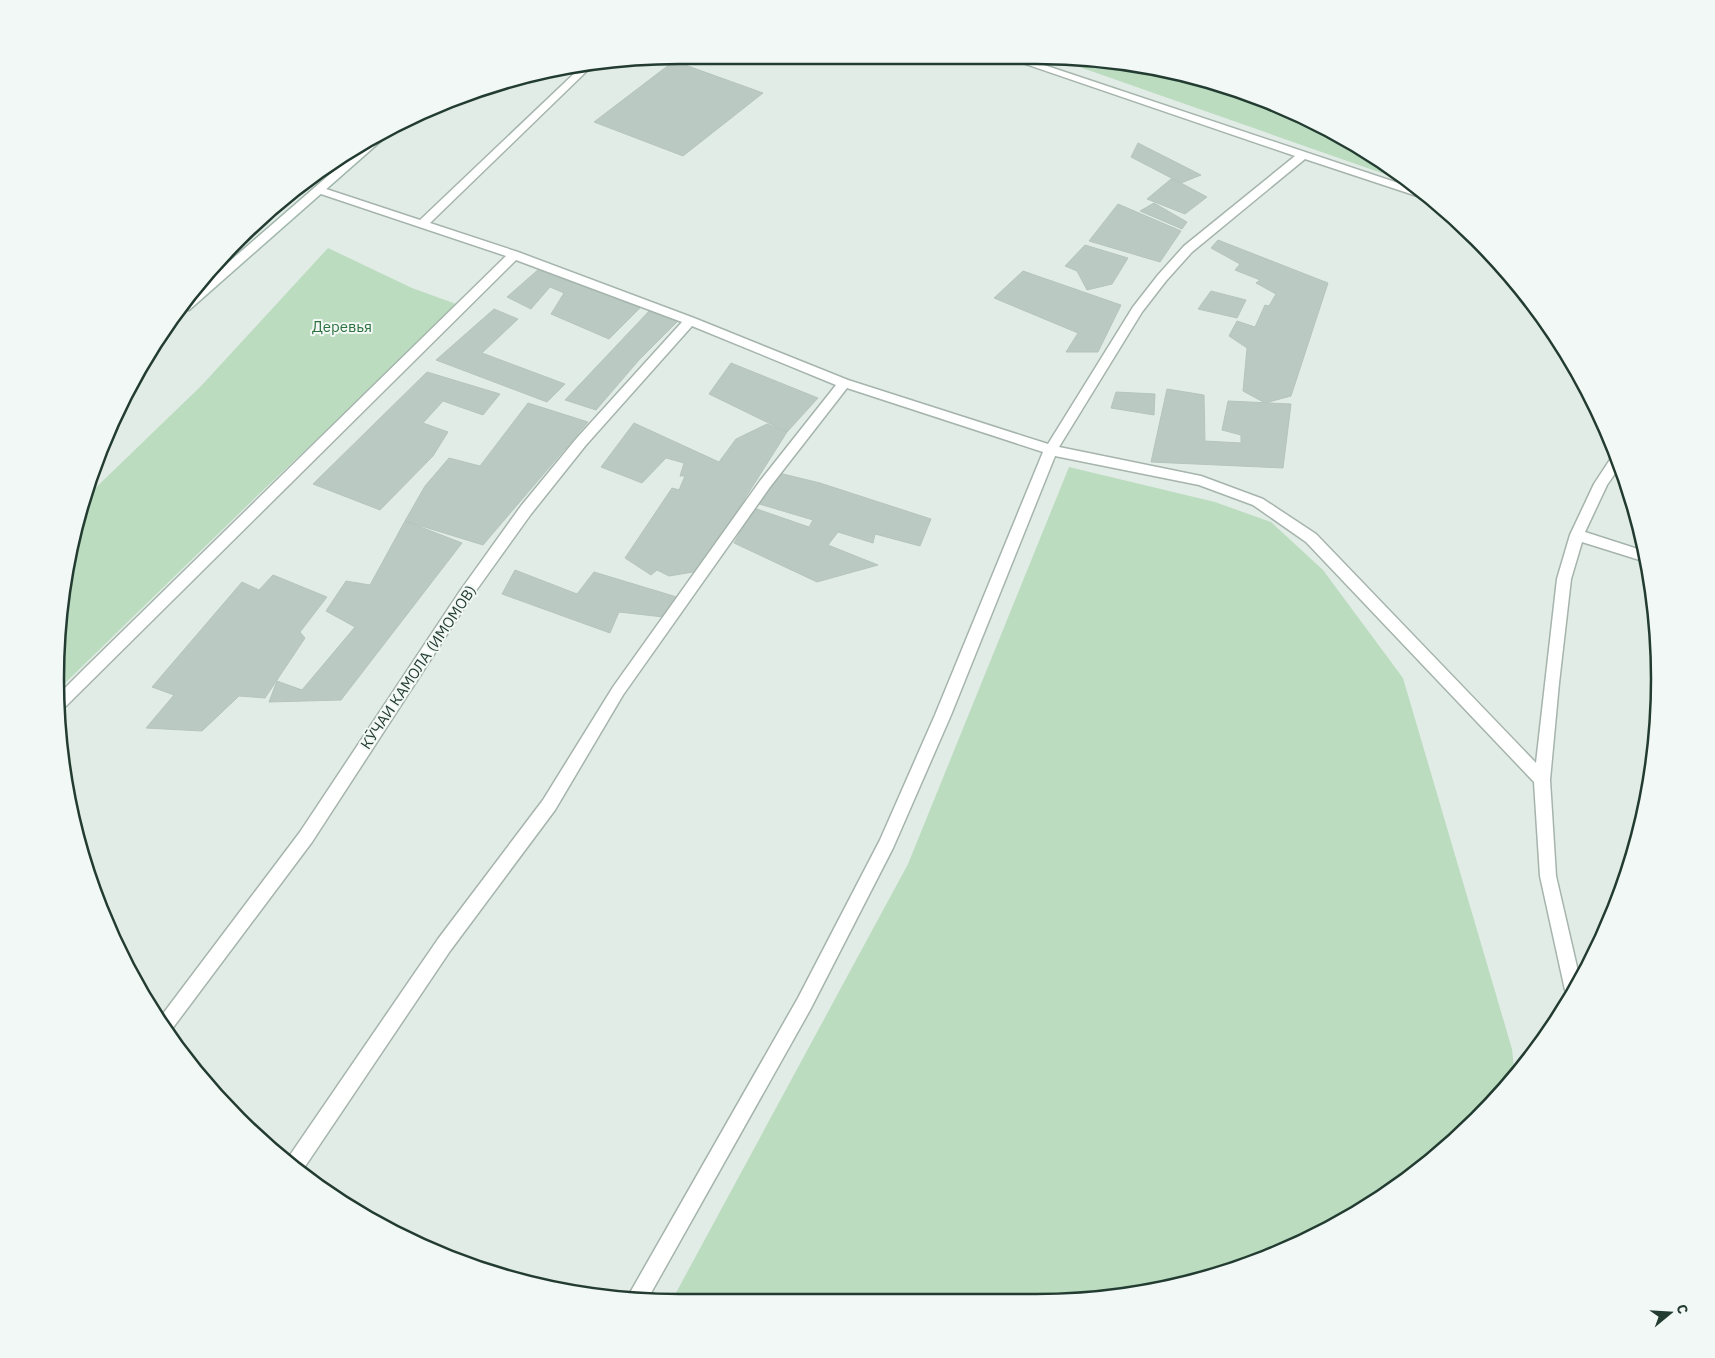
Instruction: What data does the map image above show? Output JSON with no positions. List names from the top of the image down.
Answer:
{
  "streets": {
    "main road": ["КӮЧАИ КАМОЛА (ИМОМОВ)"]
  },
  "parks": ["Деревья"],
  "north": "right"
}
